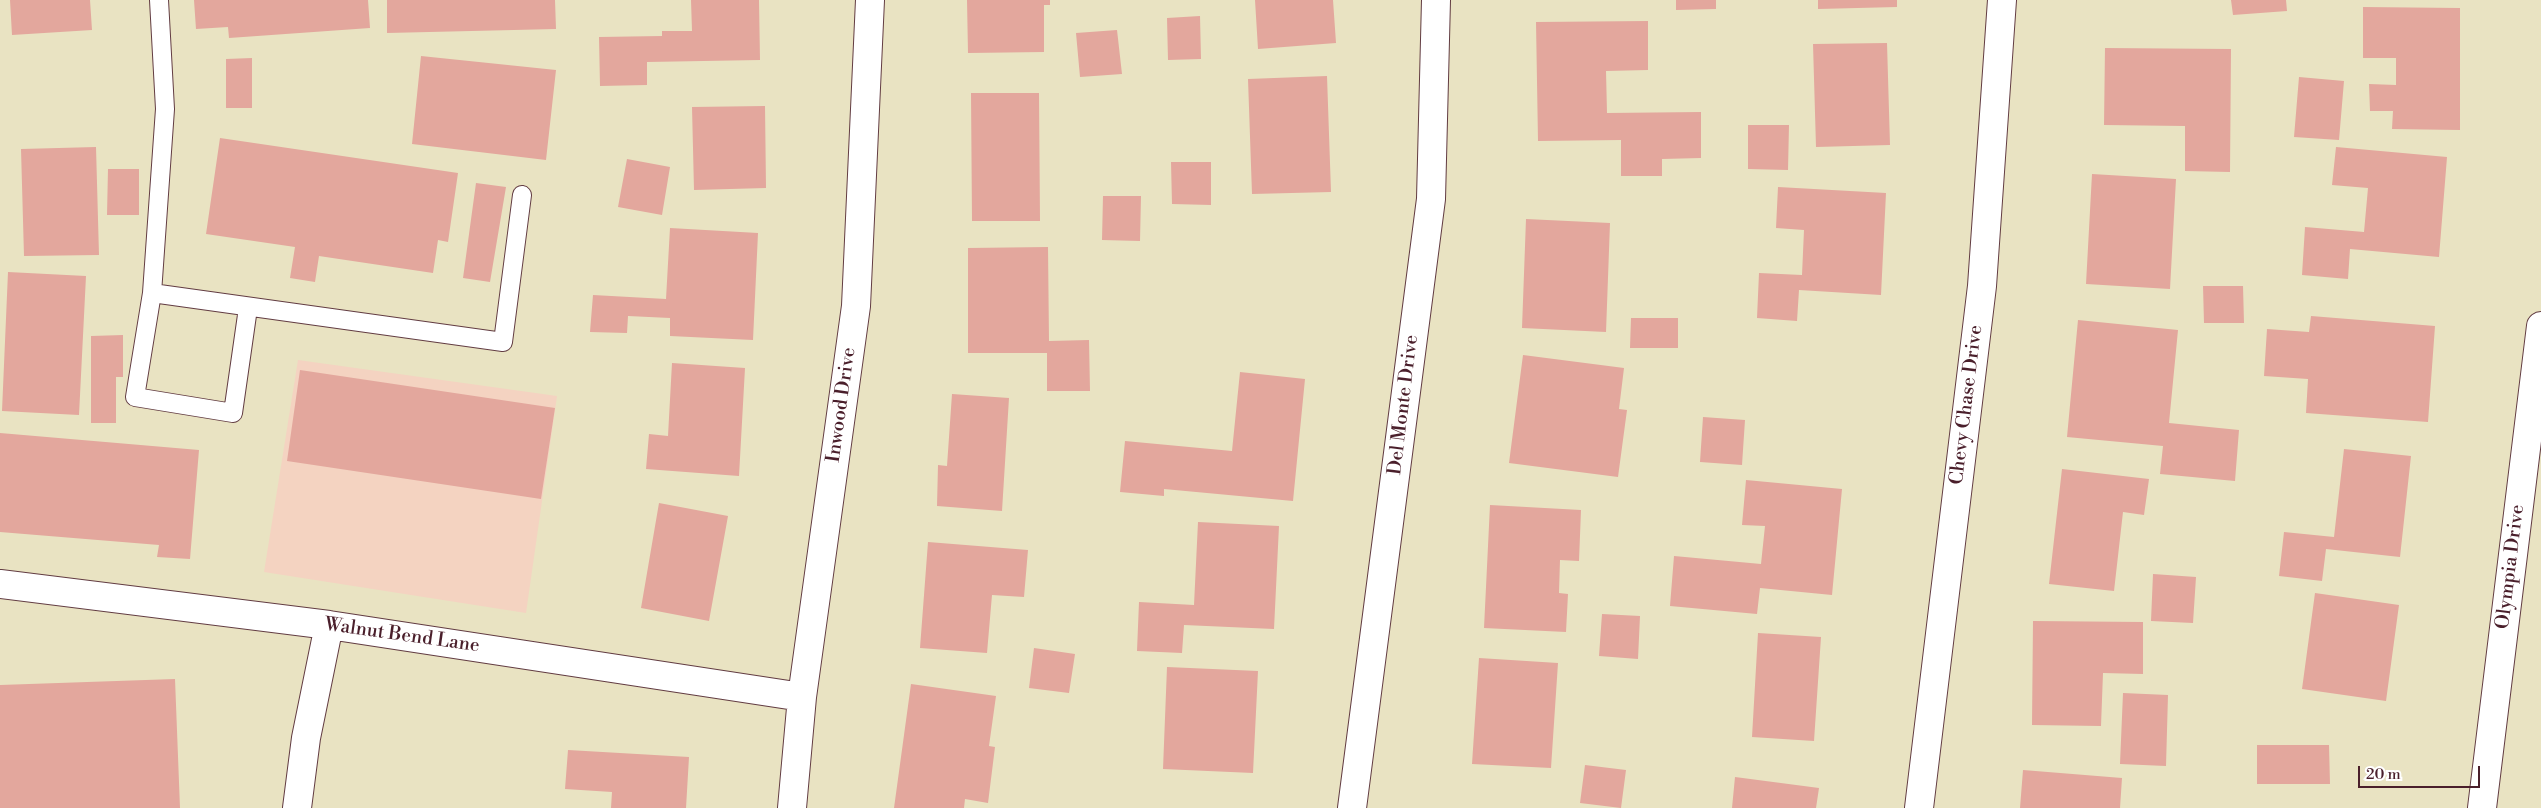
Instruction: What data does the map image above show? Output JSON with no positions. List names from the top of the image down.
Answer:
{
  "streets": {
    "street": [
      "Inwood Drive",
      "Del Monte Drive",
      "Chevy Chase Drive",
      "Olympia Drive",
      "Walnut Bend Lane"
    ]
  },
  "crossings": [
    ["Inwood Drive", "Walnut Bend Lane"]
  ],
  "scale_bar": "20 m"
}
